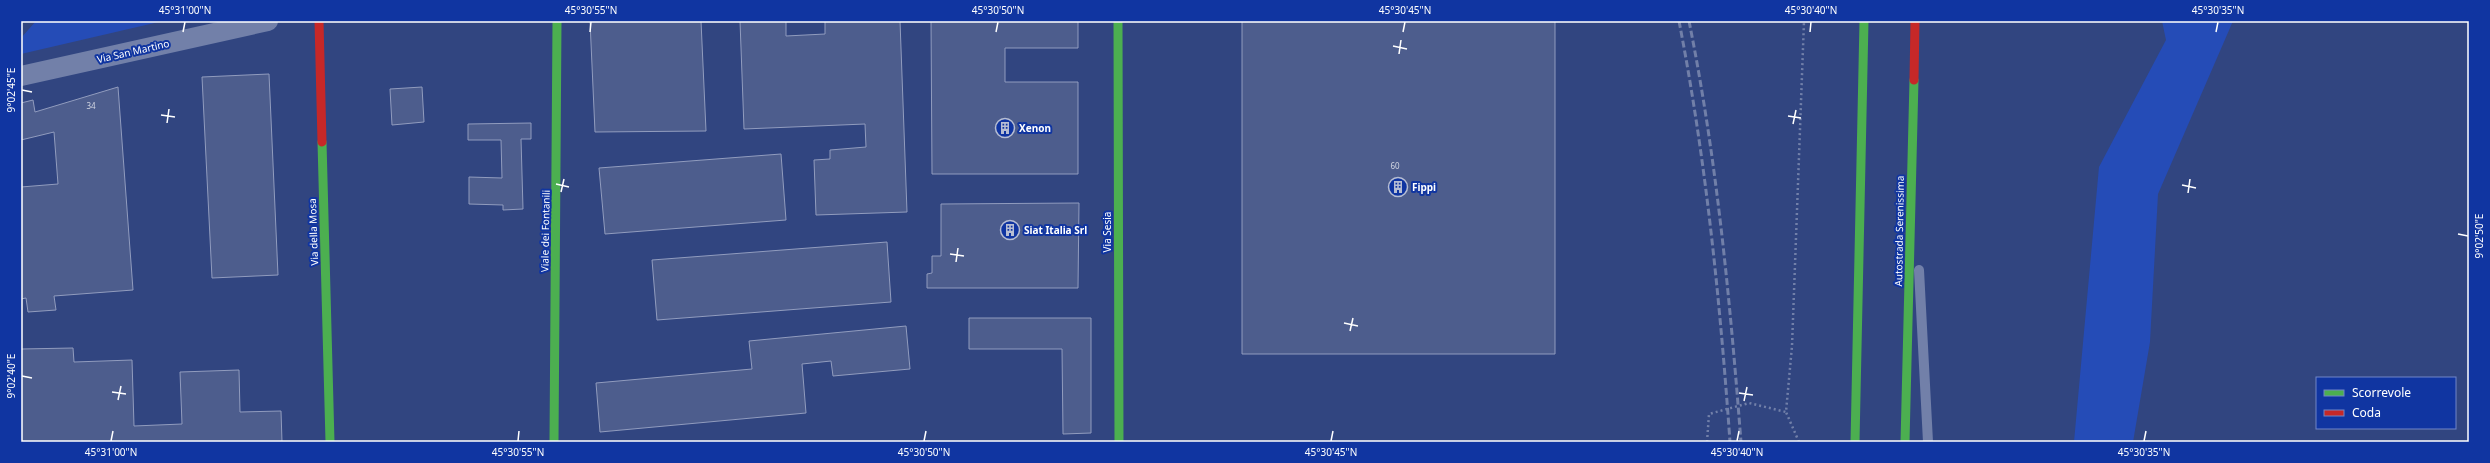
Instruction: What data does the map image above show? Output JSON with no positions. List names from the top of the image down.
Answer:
{
  "streets": {
    "main road": [
      "Viale dei Fontanili",
      "Autostrada Serenissima",
      "Via della Mosa",
      "Via Sesia"
    ],
    "street": ["Via San Martino"]
  },
  "places": {
    "building": ["Xenon", "Fippi", "Siat Italia Srl"]
  },
  "house_numbers": ["34", "60"],
  "legend": ["Scorrevole", "Coda"],
  "coordinates": [
    "45°31'00\"N",
    "45°30'55\"N",
    "45°30'50\"N",
    "45°30'45\"N",
    "45°30'40\"N",
    "45°30'35\"N",
    "9°02'45\"E",
    "9°02'50\"E",
    "9°02'40\"E"
  ]
}
